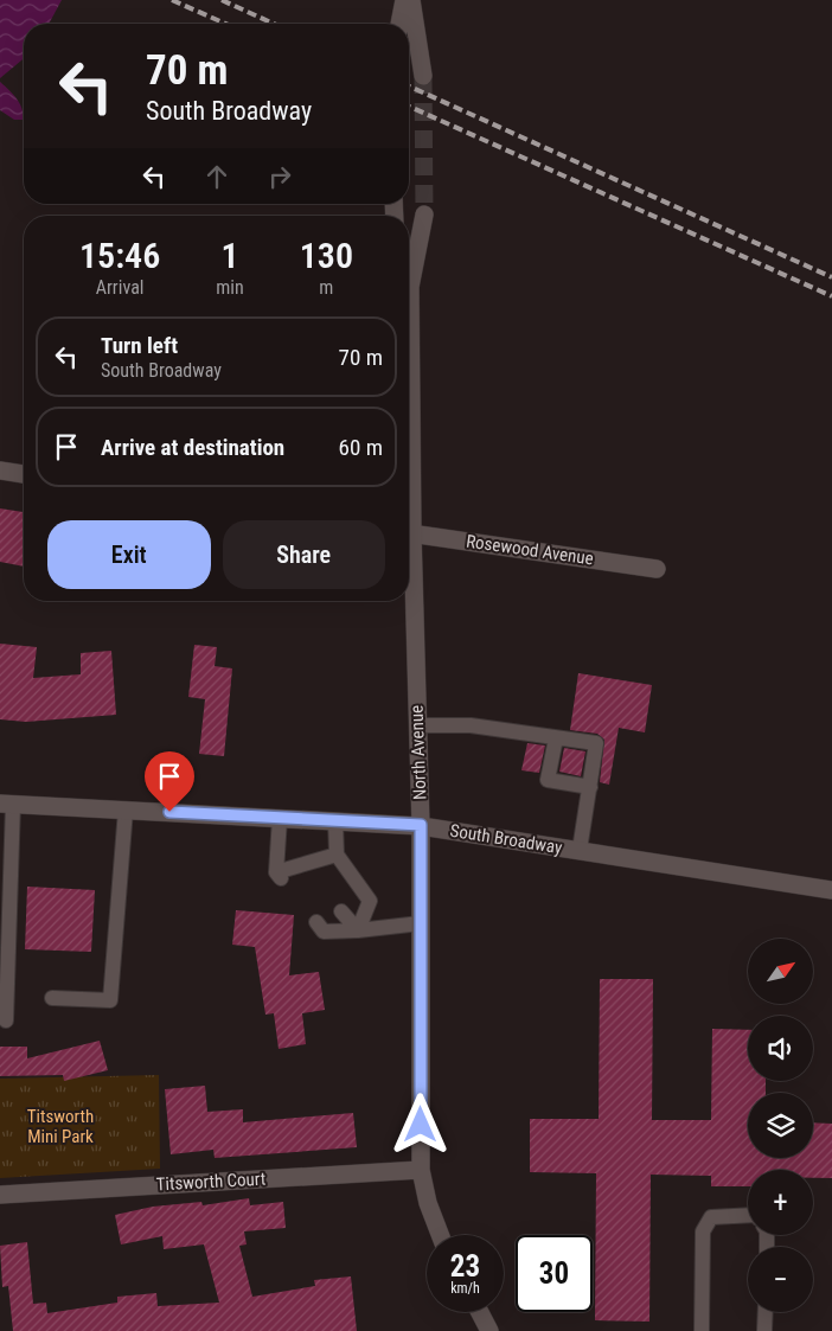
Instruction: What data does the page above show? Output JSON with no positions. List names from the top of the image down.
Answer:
{
  "streets": {
    "street": [
      "Rosewood Avenue",
      "North Avenue",
      "South Broadway",
      "Titsworth Court"
    ]
  },
  "crossings": [
    ["North Avenue", "South Broadway"],
    ["North Avenue", "Titsworth Court"]
  ],
  "parks": ["Titsworth Mini Park"],
  "north": "top right",
  "page": {
    "turn": ["70 m", "South Broadway"],
    "eta": [
      "15:46",
      "Arrival",
      "1",
      "min",
      "130",
      "m"
    ],
    "list": [
      {
        "name": "Turn left",
        "note": "South Broadway",
        "value": "70 m"
      },
      {
        "name": "Arrive at destination",
        "value": "60 m"
      }
    ],
    "buttons": ["Exit", "Share"],
    "map_buttons": ["+", "−"],
    "speed": "23 km/h",
    "limit": "30"
  }
}
